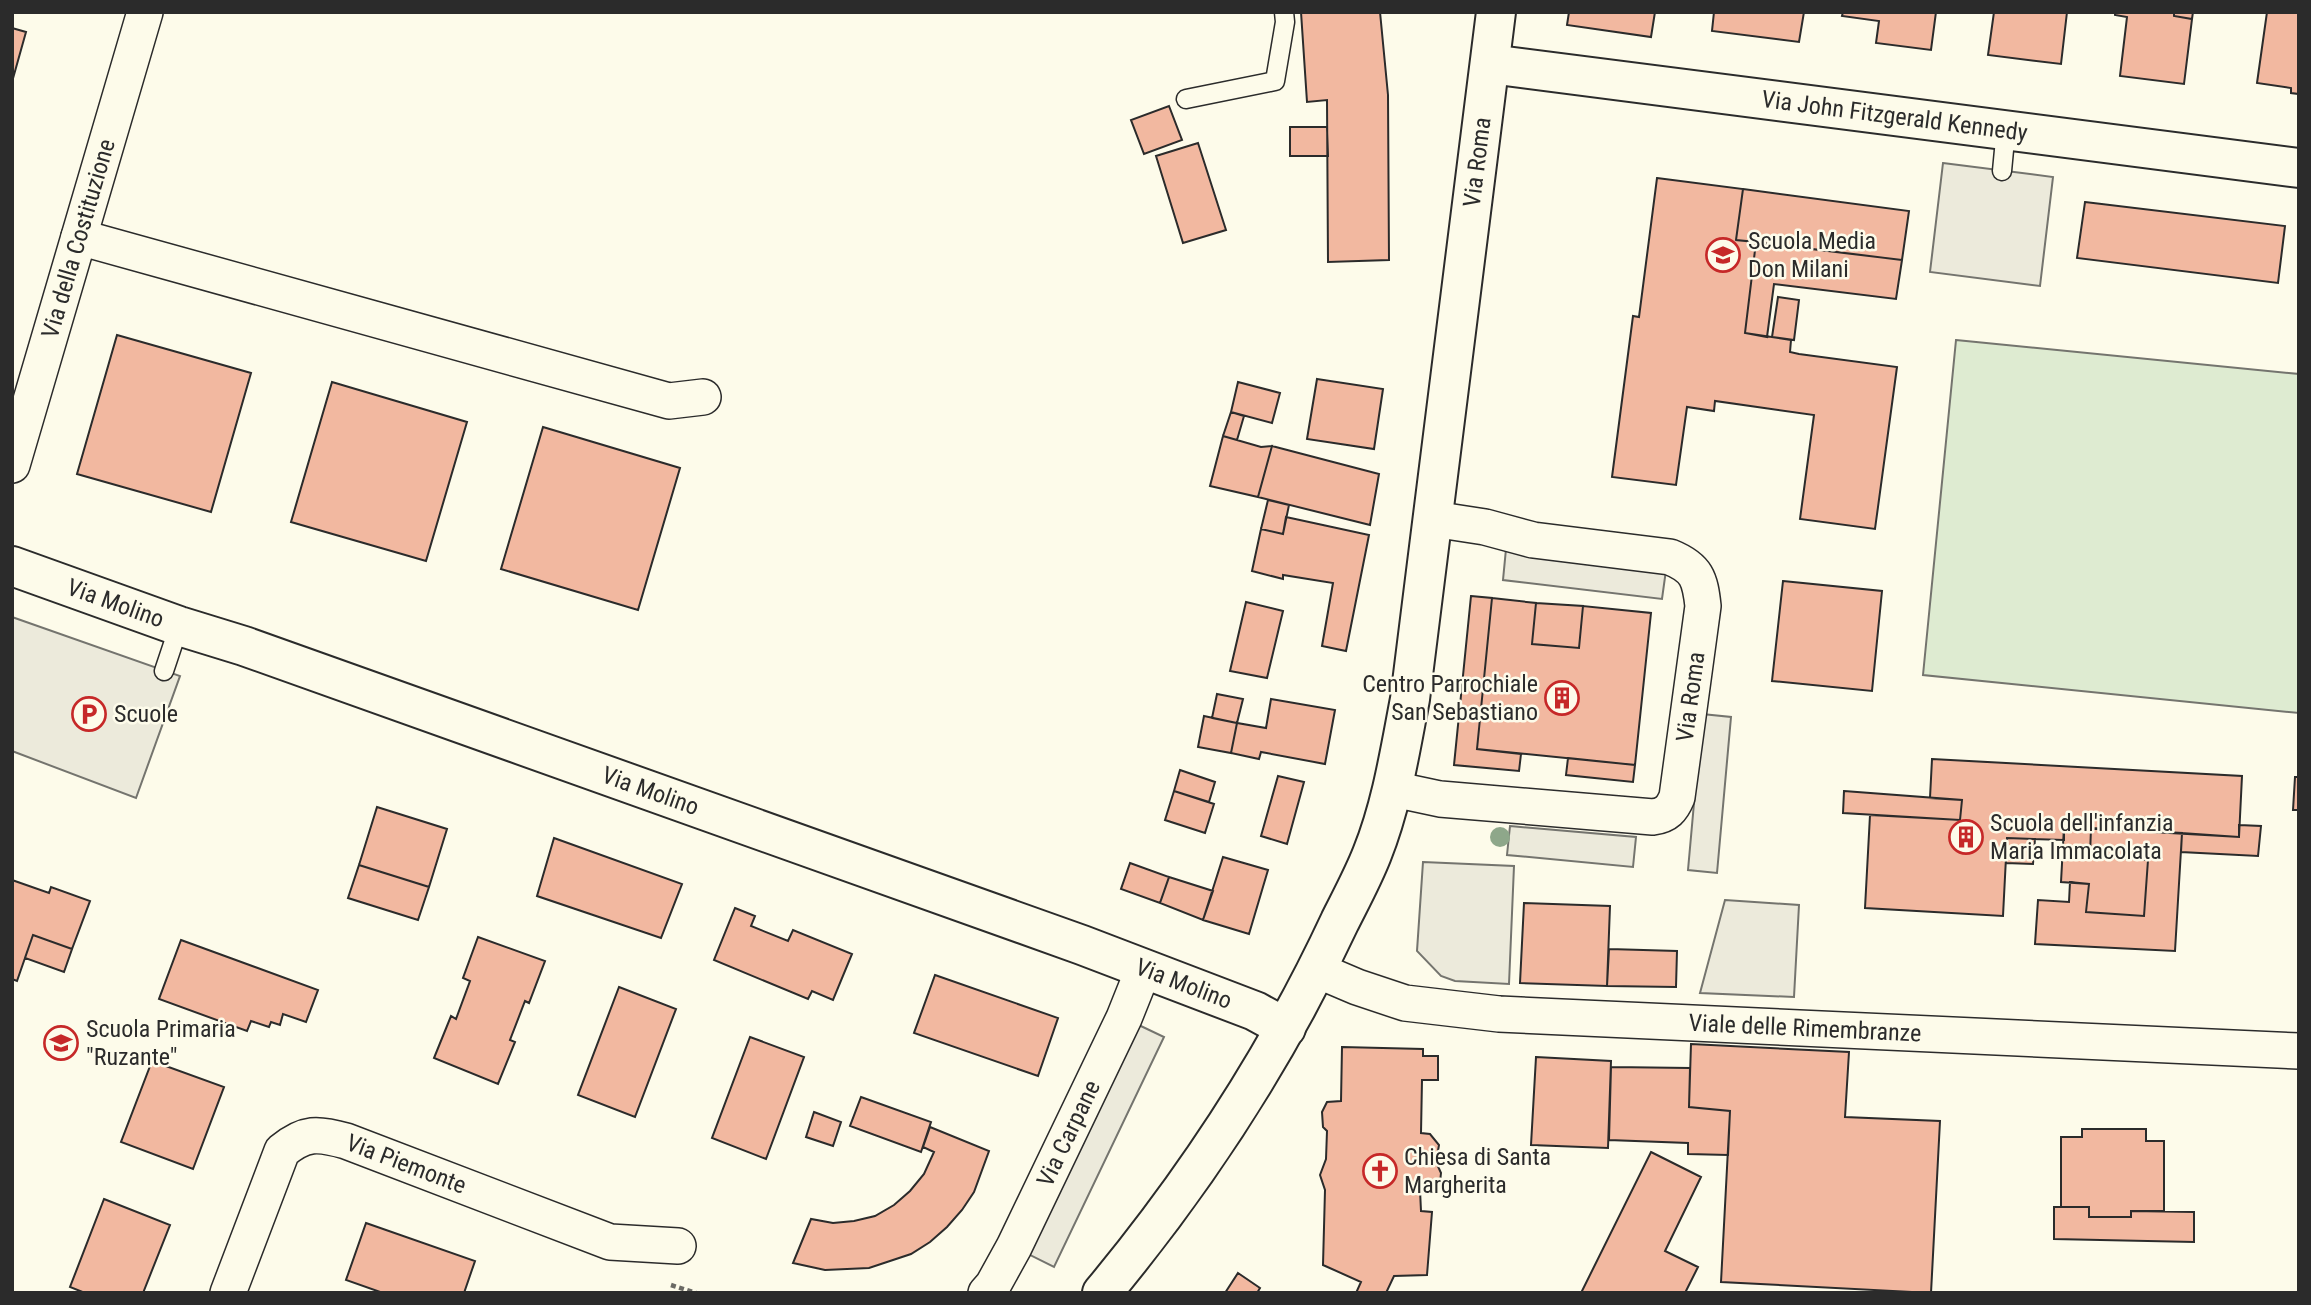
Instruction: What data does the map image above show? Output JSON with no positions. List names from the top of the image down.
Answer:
{
  "streets": {
    "street": [
      "Via John Fitzgerald Kennedy",
      "Via Roma",
      "Via della Costituzione",
      "Via Molino",
      "Viale delle Rimembranze",
      "Via Carpane",
      "Via Piemonte"
    ]
  },
  "crossings": [
    ["Via John Fitzgerald Kennedy", "Via Roma"],
    ["Via Roma", "Via Molino"],
    ["Via Roma", "Viale delle Rimembranze"],
    ["Via Molino", "Via Carpane"]
  ],
  "places": {
    "school or university": ["Scuola Media Don Milani", "Scuola Primaria \"Ruzante\""],
    "building": ["Centro Parrochiale San Sebastiano", "Scuola dell'infanzia Maria Immacolata"],
    "parking": ["Scuole"],
    "church": ["Chiesa di Santa Margherita"]
  }
}
